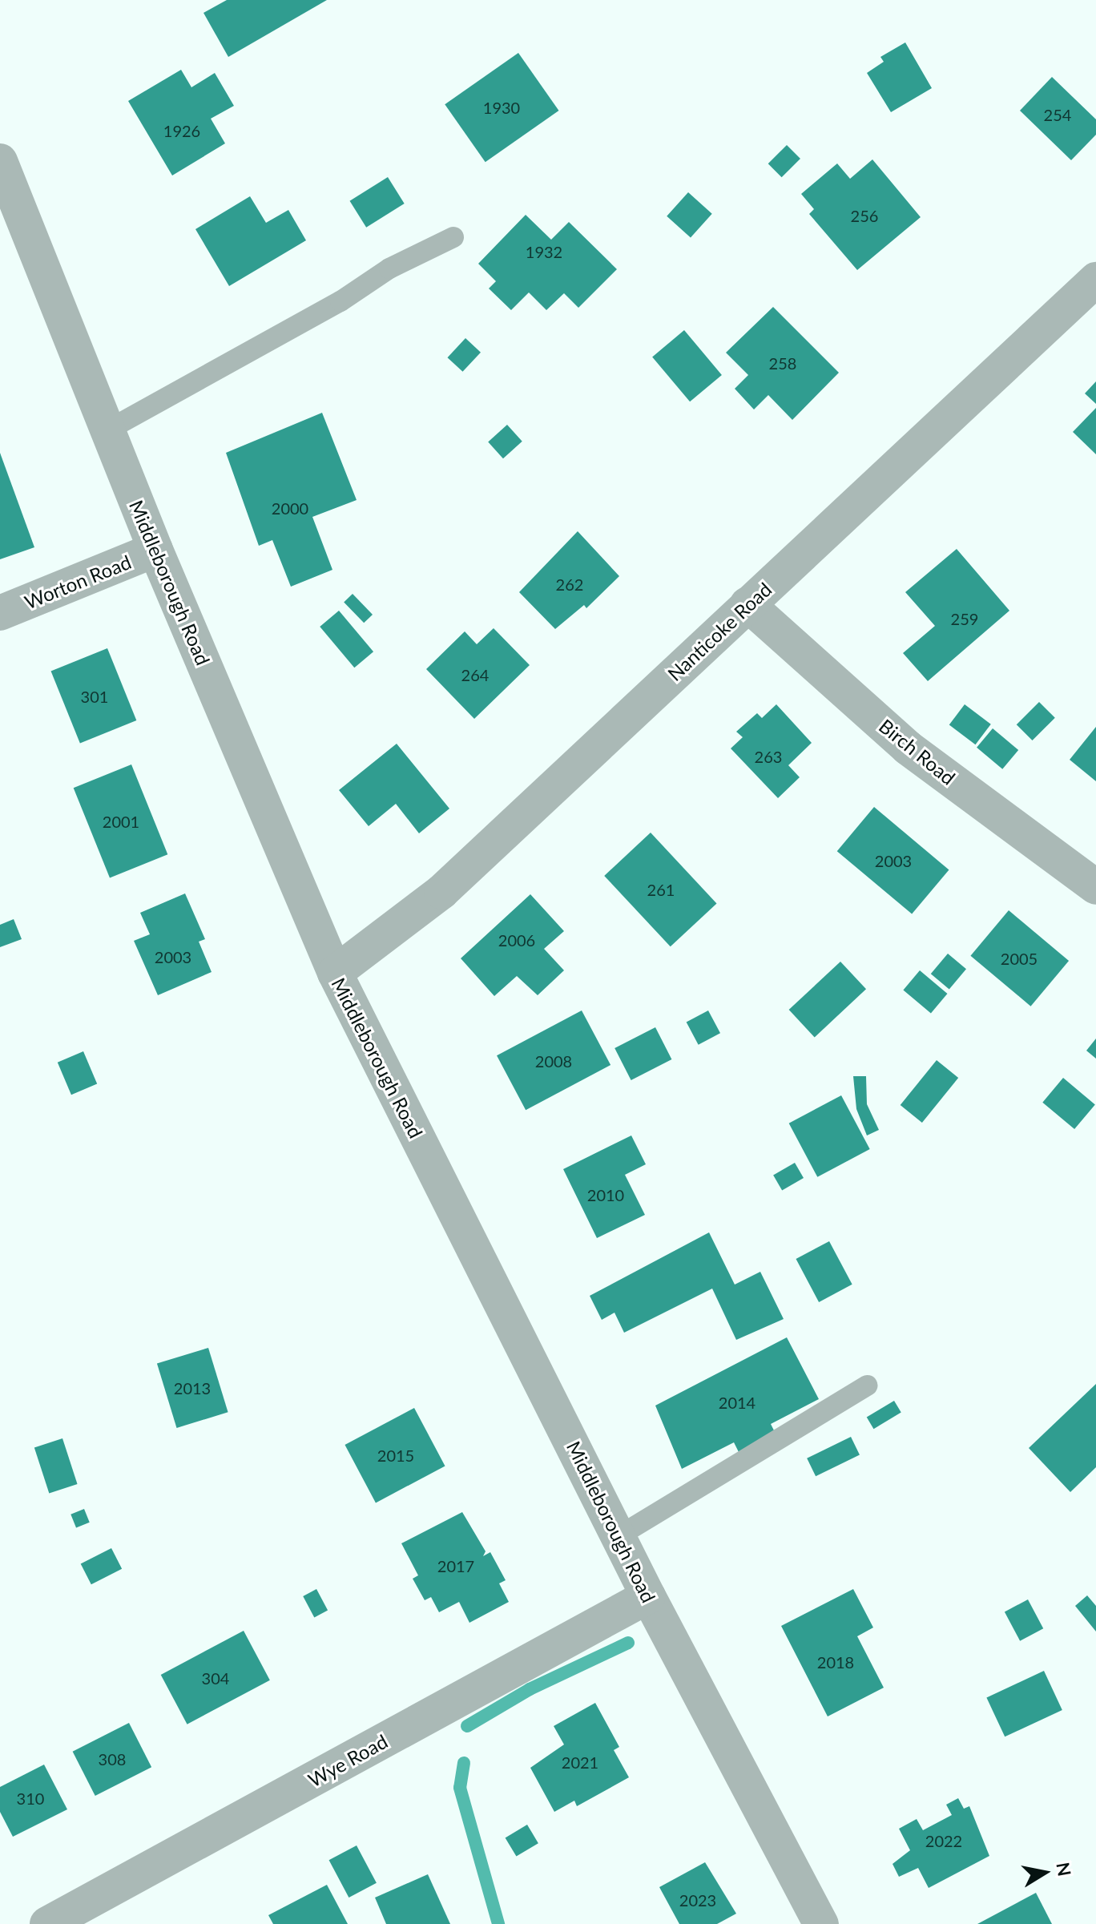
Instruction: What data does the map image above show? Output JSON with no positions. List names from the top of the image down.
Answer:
{
  "streets": {
    "street": [
      "Worton Road",
      "Middleborough Road",
      "Nanticoke Road",
      "Birch Road",
      "Wye Road"
    ]
  },
  "crossings": [
    ["Worton Road", "Middleborough Road"],
    ["Middleborough Road", "Nanticoke Road"],
    ["Middleborough Road", "Wye Road"],
    ["Nanticoke Road", "Birch Road"]
  ],
  "house_numbers": [
    "1930",
    "254",
    "1926",
    "256",
    "1932",
    "258",
    "2000",
    "262",
    "259",
    "264",
    "301",
    "263",
    "2001",
    "2003",
    "261",
    "2006",
    "2003",
    "2005",
    "2008",
    "2010",
    "2013",
    "2014",
    "2015",
    "2017",
    "2018",
    "304",
    "308",
    "2021",
    "310",
    "2022",
    "2023"
  ],
  "north": "right"
}
